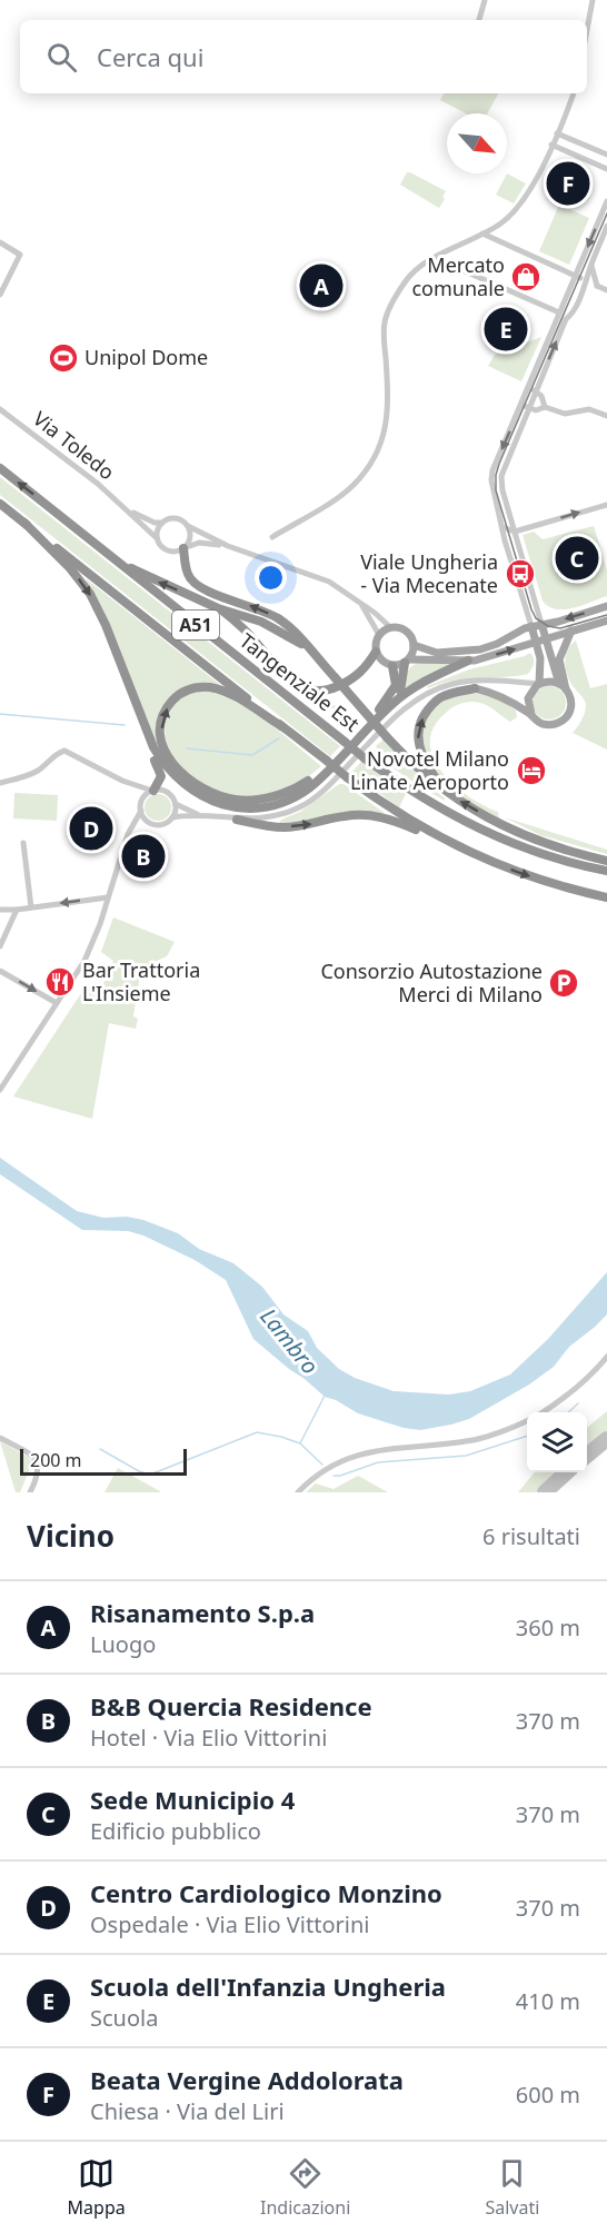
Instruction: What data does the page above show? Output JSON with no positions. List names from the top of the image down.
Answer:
{
  "streets": {
    "highway": ["A51", "Tangenziale Est"],
    "street": ["Via Toledo"]
  },
  "water": ["Lambro"],
  "places": {
    "shop": ["Mercato comunale"],
    "sports": ["Unipol Dome"],
    "bus stop": ["Viale Ungheria - Via Mecenate"],
    "hotel": ["Novotel Milano Linate Aeroporto"],
    "restaurant": ["Bar Trattoria L'Insieme"],
    "parking": ["Consorzio Autostazione Merci di Milano"]
  },
  "scale_bar": "200 m",
  "north": "bottom right",
  "page": {
    "search": "Cerca qui",
    "pins": [
      "F",
      "A",
      "E",
      "C",
      "D",
      "B"
    ],
    "scale": "200 m",
    "heading": ["Vicino", "6 risultati"],
    "list": [
      {
        "mark": "A",
        "name": "Risanamento S.p.a",
        "note": "Luogo",
        "value": "360 m"
      },
      {
        "mark": "B",
        "name": "B&B Quercia Residence",
        "note": "Hotel · Via Elio Vittorini",
        "value": "370 m"
      },
      {
        "mark": "C",
        "name": "Sede Municipio 4",
        "note": "Edificio pubblico",
        "value": "370 m"
      },
      {
        "mark": "D",
        "name": "Centro Cardiologico Monzino",
        "note": "Ospedale · Via Elio Vittorini",
        "value": "370 m"
      },
      {
        "mark": "E",
        "name": "Scuola dell'Infanzia Ungheria",
        "note": "Scuola",
        "value": "410 m"
      },
      {
        "mark": "F",
        "name": "Beata Vergine Addolorata",
        "note": "Chiesa · Via del Liri",
        "value": "600 m"
      }
    ],
    "nav": ["Mappa", "Indicazioni", "Salvati"]
  }
}
